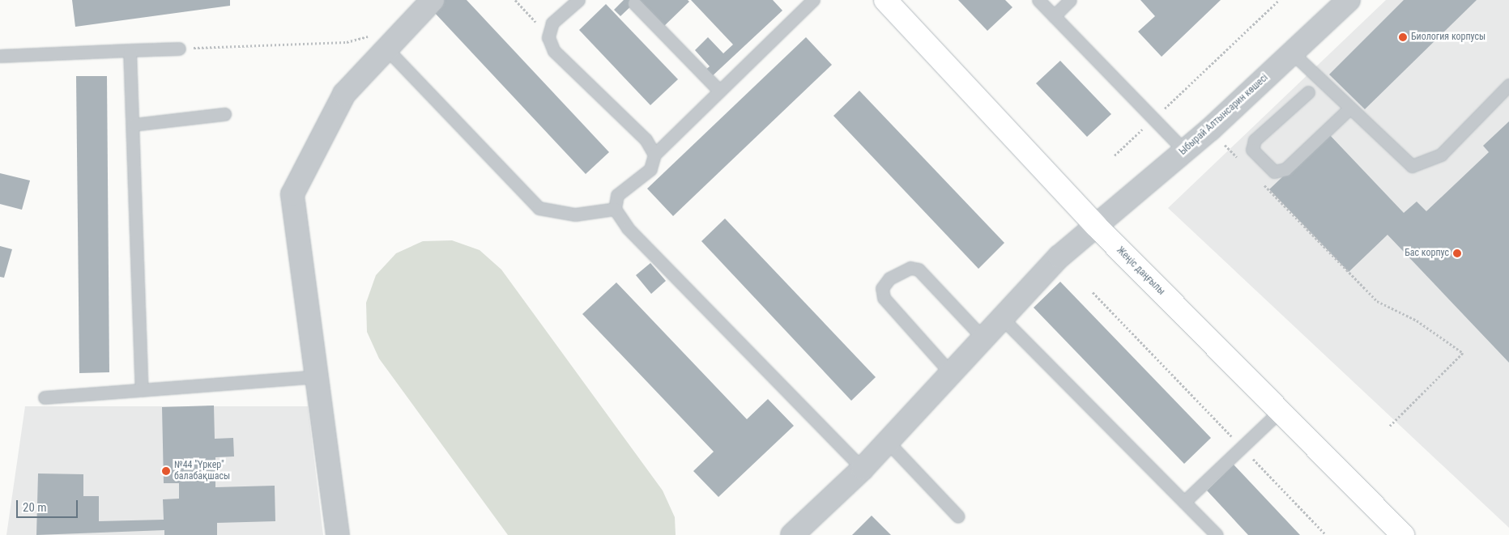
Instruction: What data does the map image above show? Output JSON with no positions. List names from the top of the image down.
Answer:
{
  "streets": {
    "main road": ["Жеңіс даңғылы"],
    "street": ["Ыбырай Алтынсарин көшесі"]
  },
  "crossings": [
    ["Ыбырай Алтынсарин көшесі", "Жеңіс даңғылы"]
  ],
  "places": ["Биология корпусы", "Бас корпус", "№44 \"Үркер\" балабақшасы"],
  "scale_bar": "20 m"
}
